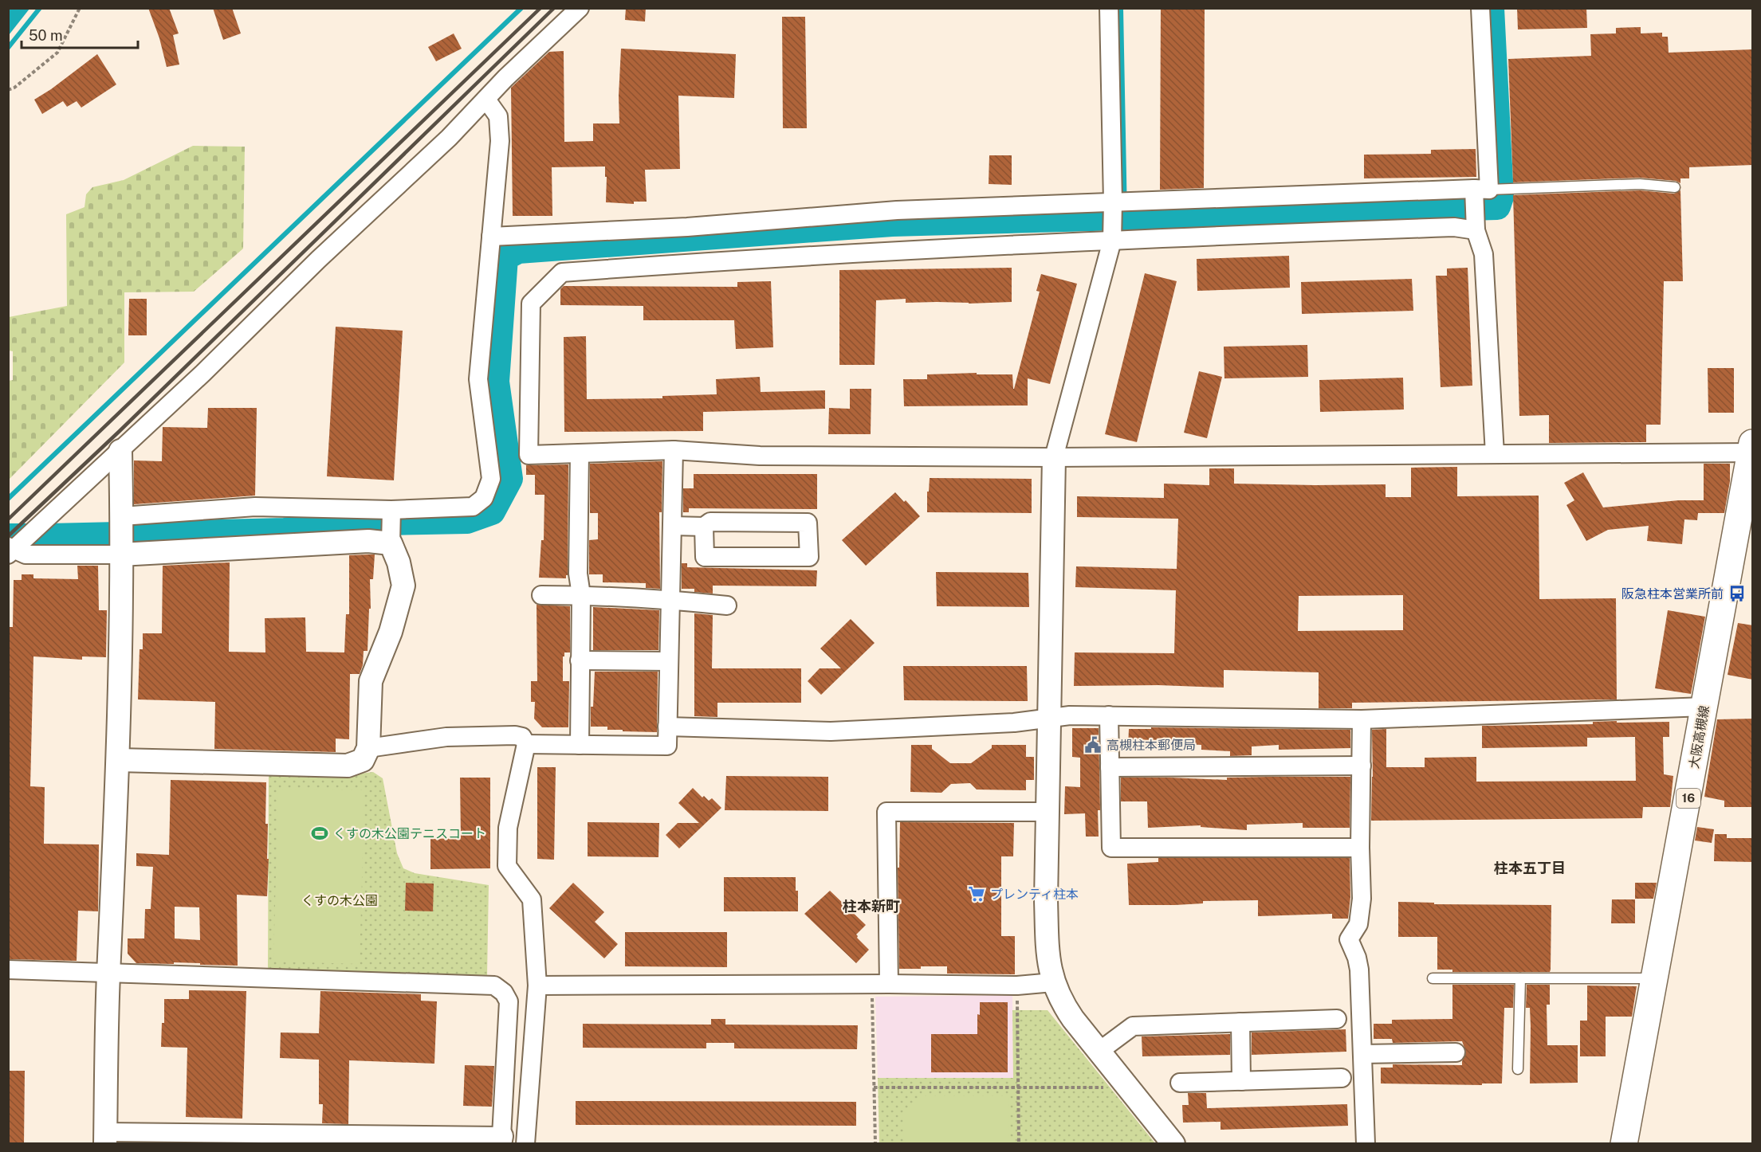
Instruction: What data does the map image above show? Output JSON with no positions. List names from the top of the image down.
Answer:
{
  "streets": {
    "main road": ["大阪高槻線", "16"]
  },
  "districts": ["柱本五丁目", "柱本新町"],
  "parks": ["くすの木公園"],
  "places": {
    "bus stop": ["阪急柱本営業所前"],
    "public building": ["高槻柱本郵便局"],
    "sports": ["くすの木公園テニスコート"],
    "supermarket": ["プレンティ柱本"]
  },
  "scale_bar": "50 m"
}
